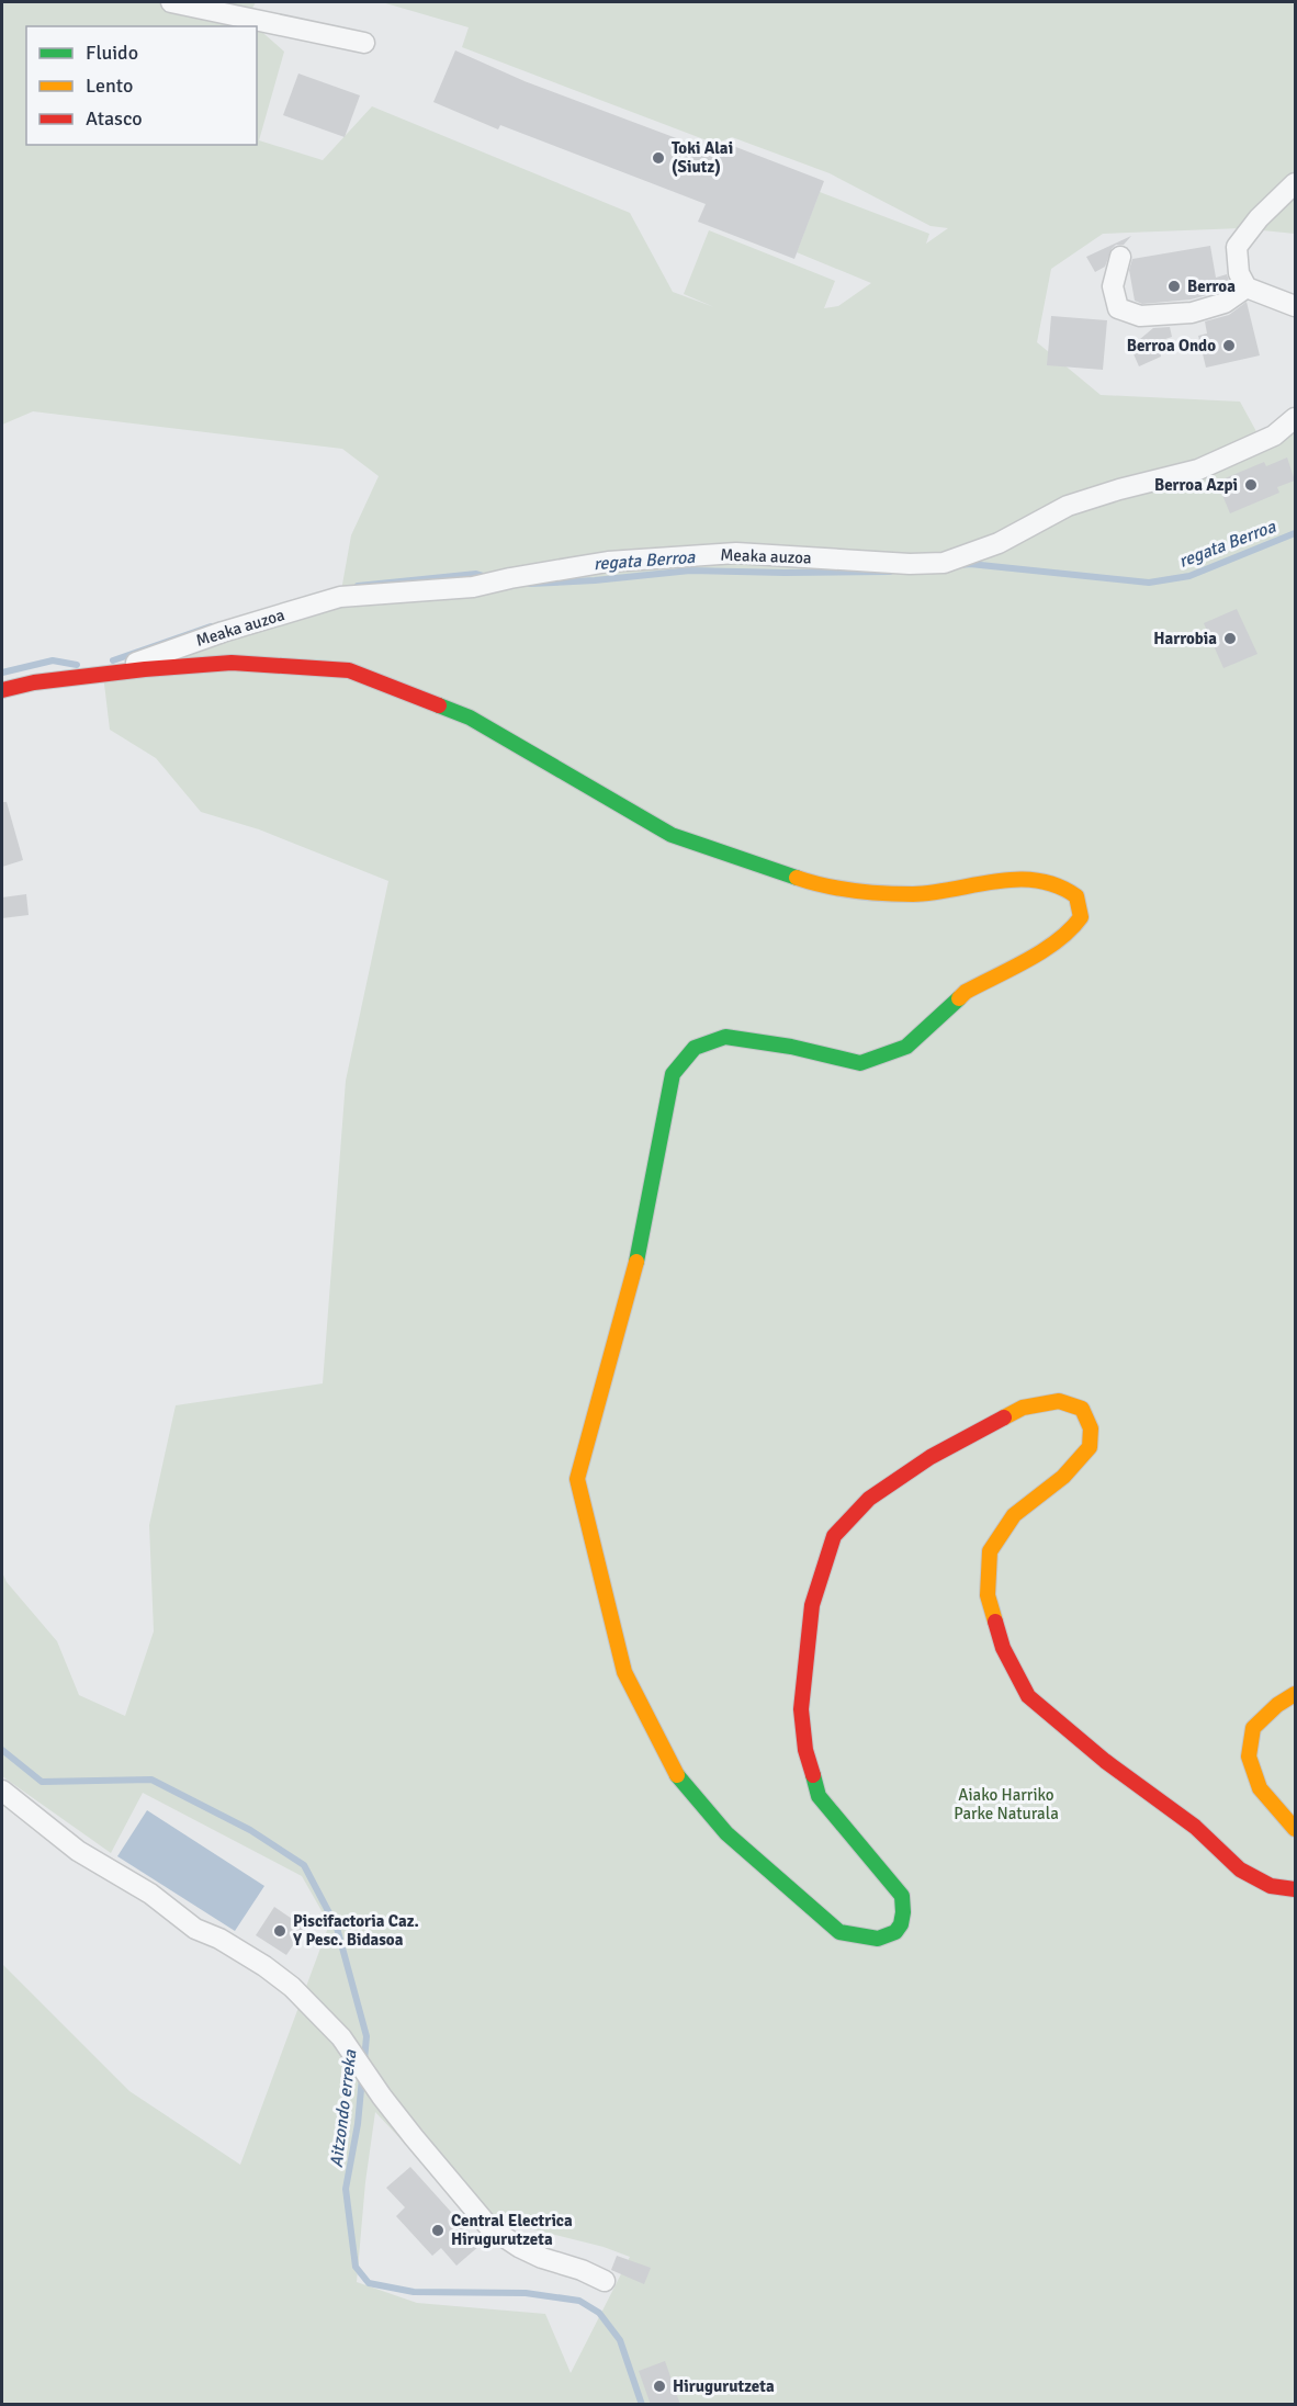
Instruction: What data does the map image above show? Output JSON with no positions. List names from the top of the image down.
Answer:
{
  "streets": {
    "street": ["Meaka auzoa"]
  },
  "water": ["regata Berroa", "Aitzondo erreka"],
  "parks": ["Aiako Harriko Parke Naturala"],
  "places": [
    "Toki Alai (Siutz)",
    "Berroa",
    "Berroa Ondo",
    "Berroa Azpi",
    "Harrobia",
    "Piscifactoria Caz. Y Pesc. Bidasoa",
    "Central Electrica Hirugurutzeta",
    "Hirugurutzeta"
  ],
  "legend": ["Fluido", "Lento", "Atasco"]
}
